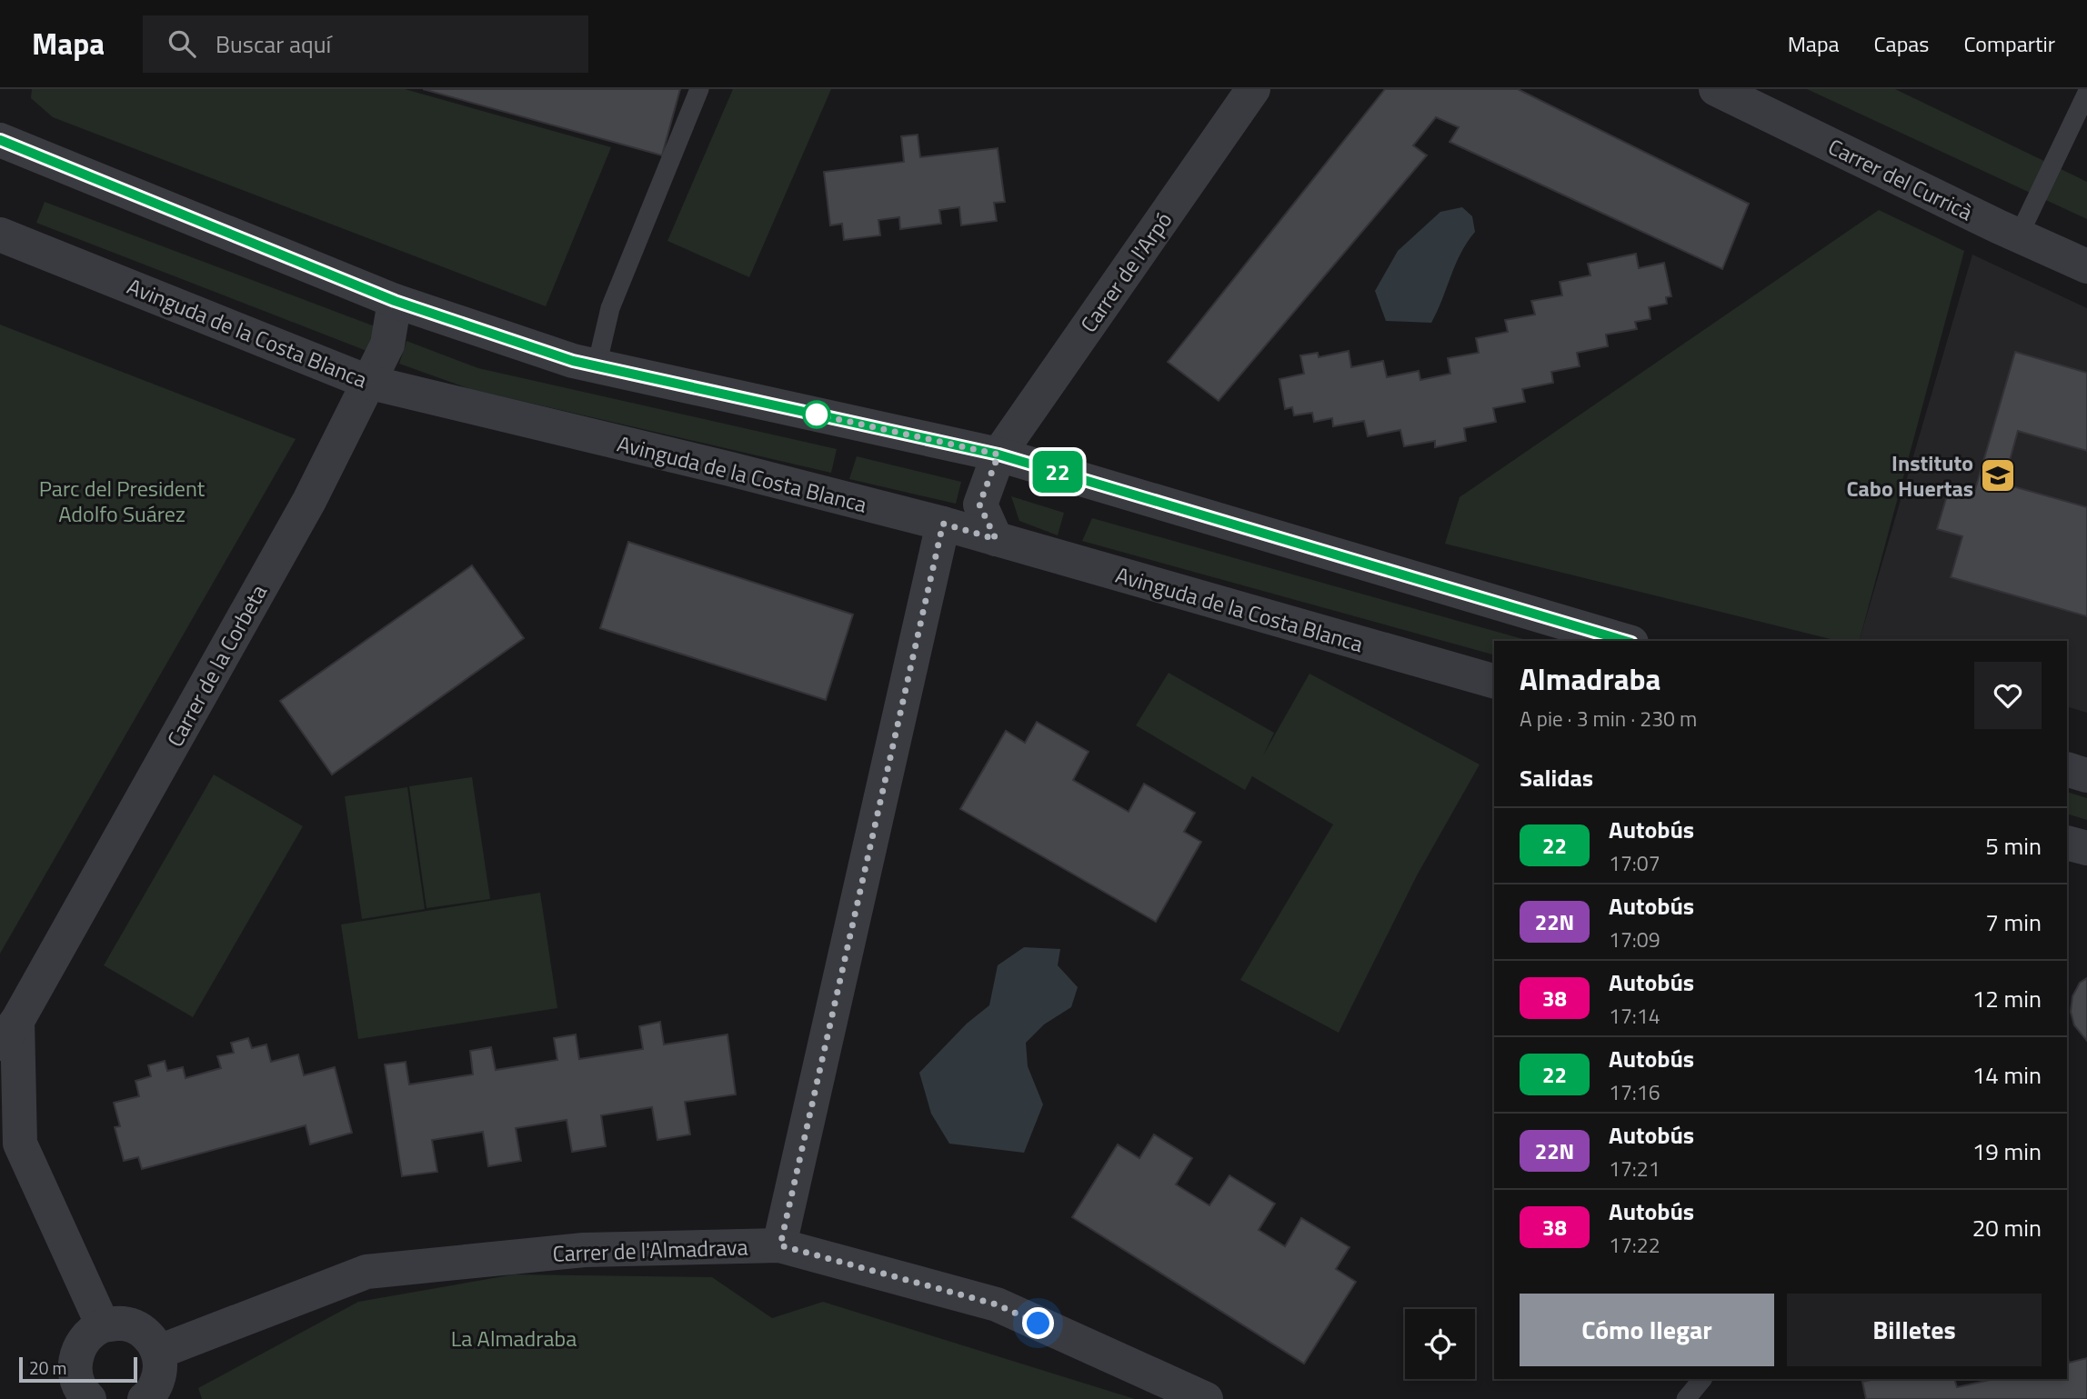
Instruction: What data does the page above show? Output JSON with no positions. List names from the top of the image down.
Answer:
{
  "streets": {
    "street": [
      "Carrer del Curricà",
      "Carrer de l'Arpó",
      "Avinguda de la Costa Blanca",
      "Carrer de la Corbeta",
      "Carrer de l'Almadrava"
    ]
  },
  "crossings": [
    ["Carrer de l'Arpó", "Avinguda de la Costa Blanca"],
    ["Avinguda de la Costa Blanca", "Carrer de la Corbeta"]
  ],
  "parks": ["Parc del President Adolfo Suárez", "La Almadraba"],
  "places": {
    "school or university": ["Instituto Cabo Huertas"]
  },
  "lines": ["bus line 22"],
  "scale_bar": "20 m",
  "page": {
    "header": "Mapa",
    "search": "Buscar aquí",
    "nav": ["Mapa", "Capas", "Compartir"],
    "on_map": "22",
    "heading": [
      ["Almadraba", "A pie · 3 min · 230 m"],
      "Salidas"
    ],
    "list": [
      {
        "mark": "22",
        "name": "Autobús",
        "note": "17:07",
        "value": "5 min"
      },
      {
        "mark": "22N",
        "name": "Autobús",
        "note": "17:09",
        "value": "7 min"
      },
      {
        "mark": "38",
        "name": "Autobús",
        "note": "17:14",
        "value": "12 min"
      },
      {
        "mark": "22",
        "name": "Autobús",
        "note": "17:16",
        "value": "14 min"
      },
      {
        "mark": "22N",
        "name": "Autobús",
        "note": "17:21",
        "value": "19 min"
      },
      {
        "mark": "38",
        "name": "Autobús",
        "note": "17:22",
        "value": "20 min"
      }
    ],
    "buttons": ["Cómo llegar", "Billetes"],
    "scale": "20 m"
  }
}
